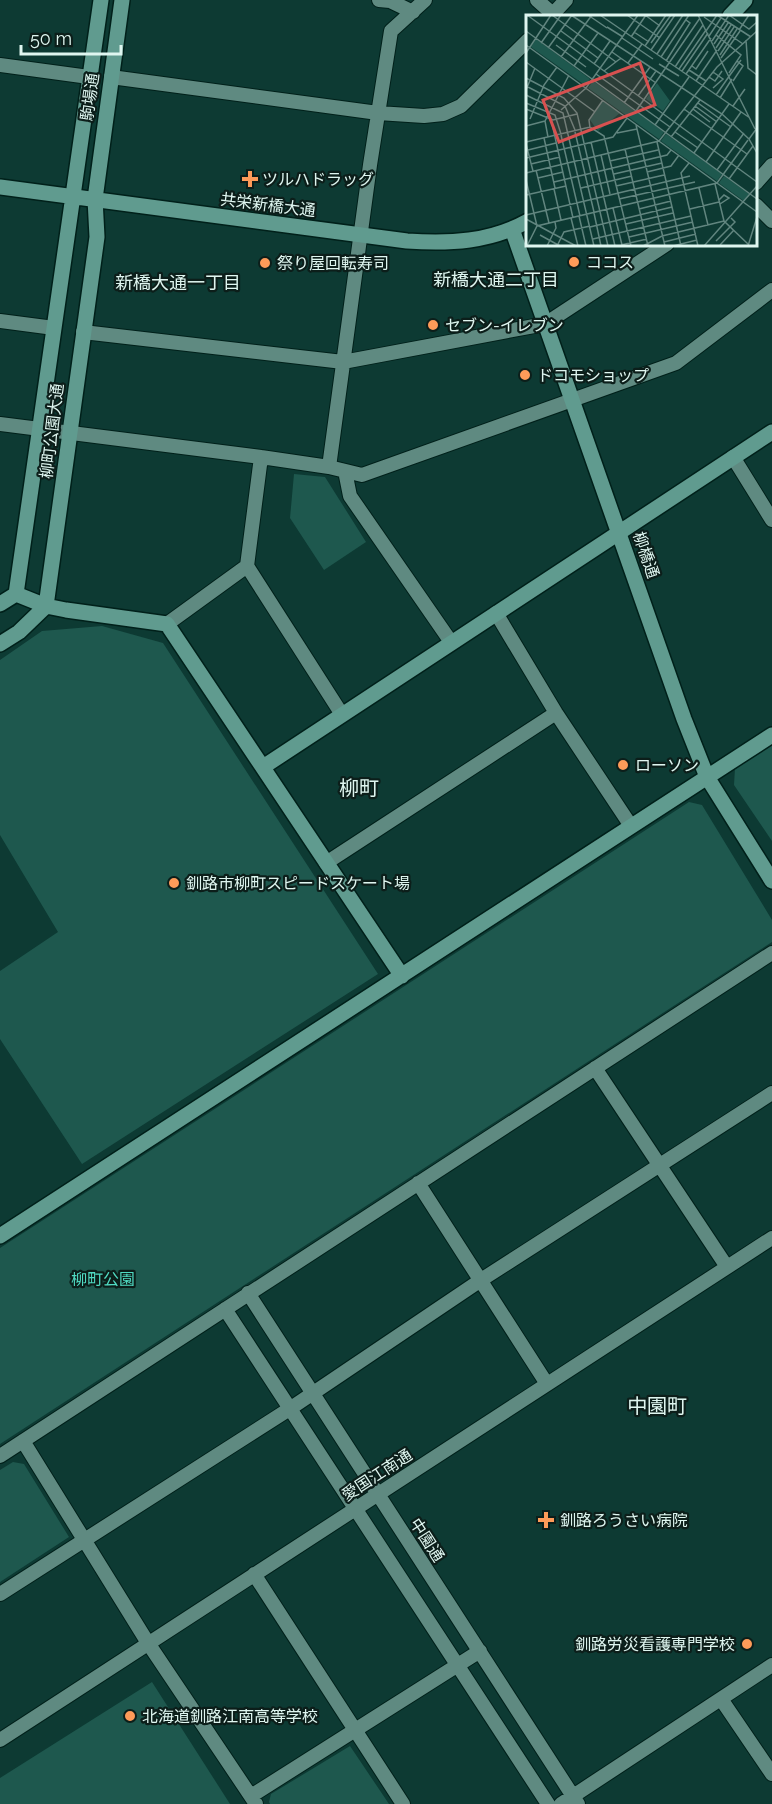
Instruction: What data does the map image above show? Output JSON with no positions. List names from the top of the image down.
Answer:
{
  "streets": {
    "street": [
      "駒場通",
      "共栄新橋大通",
      "柳町公園大通",
      "柳橋通",
      "愛国江南通",
      "中園通"
    ]
  },
  "crossings": [
    ["駒場通", "共栄新橋大通"],
    ["駒場通", "柳町公園大通"],
    ["共栄新橋大通", "柳町公園大通"],
    ["共栄新橋大通", "柳橋通"],
    ["愛国江南通", "中園通"]
  ],
  "districts": [
    "新橋大通二丁目",
    "新橋大通一丁目",
    "柳町",
    "中園町"
  ],
  "parks": ["柳町公園"],
  "places": {
    "health": ["ツルハドラッグ", "釧路ろうさい病院"],
    "other": [
      "ココス",
      "祭り屋回転寿司",
      "セブン-イレブン",
      "ドコモショップ",
      "ローソン",
      "釧路市柳町スピードスケート場",
      "釧路労災看護専門学校",
      "北海道釧路江南高等学校"
    ]
  },
  "scale_bar": "50 m"
}
